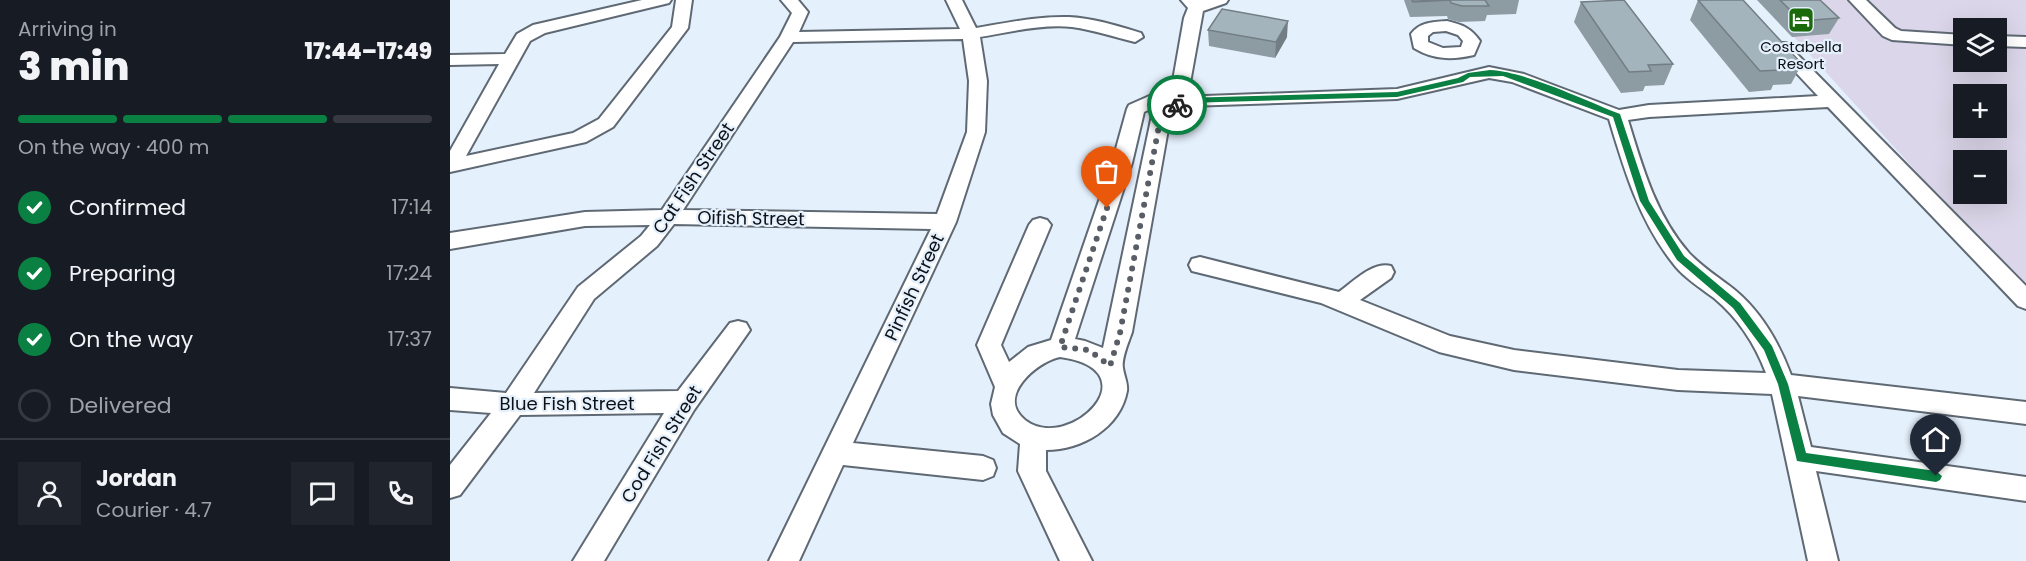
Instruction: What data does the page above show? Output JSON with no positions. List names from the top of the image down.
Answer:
{
  "streets": {
    "street": [
      "Cat Fish Street",
      "Oifish Street",
      "Pinfish Street",
      "Blue Fish Street",
      "Cod Fish Street"
    ]
  },
  "crossings": [
    ["Cat Fish Street", "Oifish Street"],
    ["Cat Fish Street", "Blue Fish Street"],
    ["Oifish Street", "Pinfish Street"],
    ["Blue Fish Street", "Cod Fish Street"]
  ],
  "places": {
    "hotel": ["Costabella Resort"]
  },
  "page": {
    "heading": ["3 min", "Arriving in", "17:44–17:49"],
    "panel": ["Jordan", "Courier · 4.7"],
    "map_buttons": ["+", "−"],
    "bar": "On the way · 400 m",
    "list": [
      ["Confirmed", "17:14"],
      ["Preparing", "17:24"],
      ["On the way", "17:37"],
      "Delivered"
    ]
  }
}
